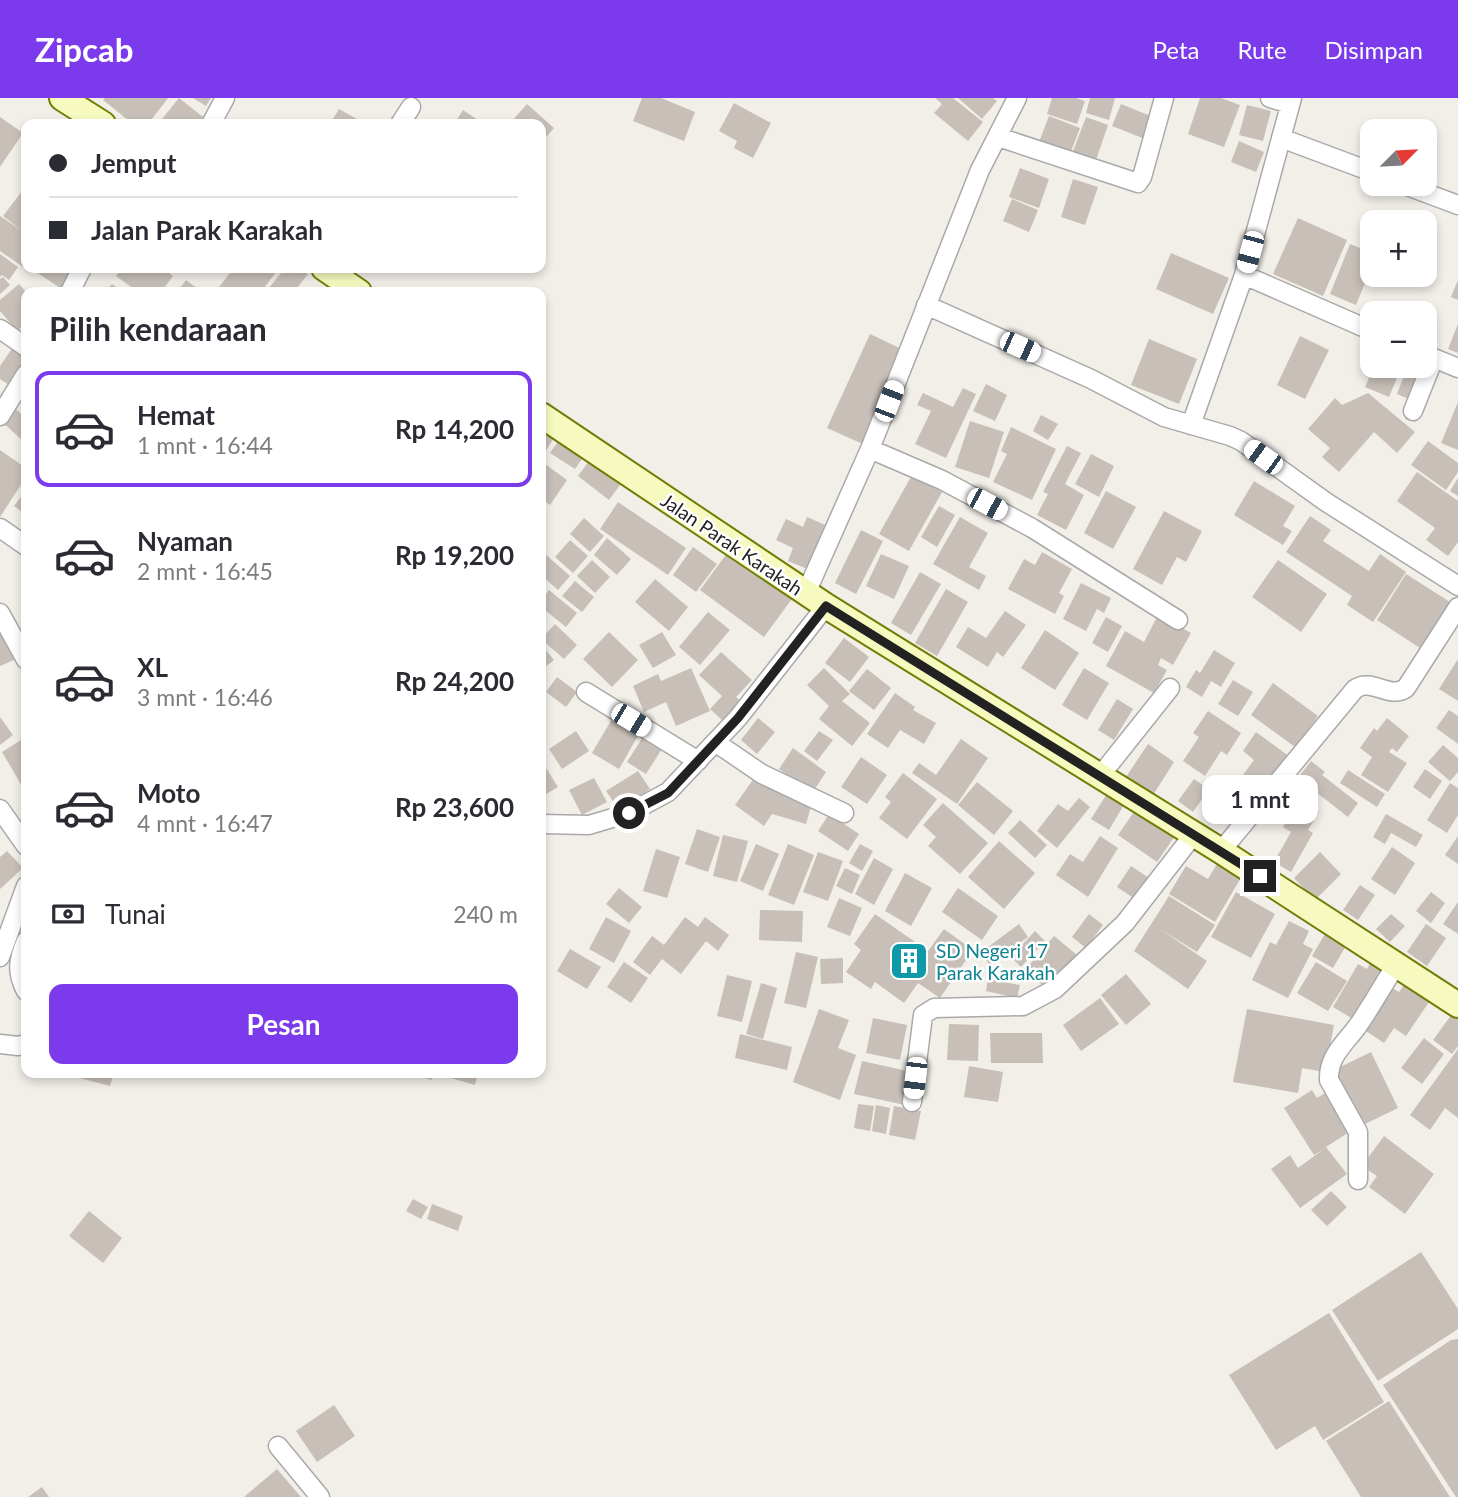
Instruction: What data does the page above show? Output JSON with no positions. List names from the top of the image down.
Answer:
{
  "streets": {
    "street": ["Jalan Parak Karakah"]
  },
  "places": {
    "building": ["SD Negeri 17 Parak Karakah"]
  },
  "north": "top right",
  "page": {
    "header": "Zipcab",
    "nav": ["Peta", "Rute", "Disimpan"],
    "map_buttons": ["+", "−"],
    "banner": ["Jemput", "Jalan Parak Karakah"],
    "heading": "Pilih kendaraan",
    "list": [
      {
        "name": "Hemat",
        "note": "1 mnt · 16:44",
        "value": "Rp 14,200"
      },
      {
        "name": "Nyaman",
        "note": "2 mnt · 16:45",
        "value": "Rp 19,200"
      },
      {
        "name": "XL",
        "note": "3 mnt · 16:46",
        "value": "Rp 24,200"
      },
      {
        "name": "Moto",
        "note": "4 mnt · 16:47",
        "value": "Rp 23,600"
      }
    ],
    "bubble": "1 mnt",
    "pay": ["Tunai", "240 m"],
    "buttons": "Pesan"
  }
}
